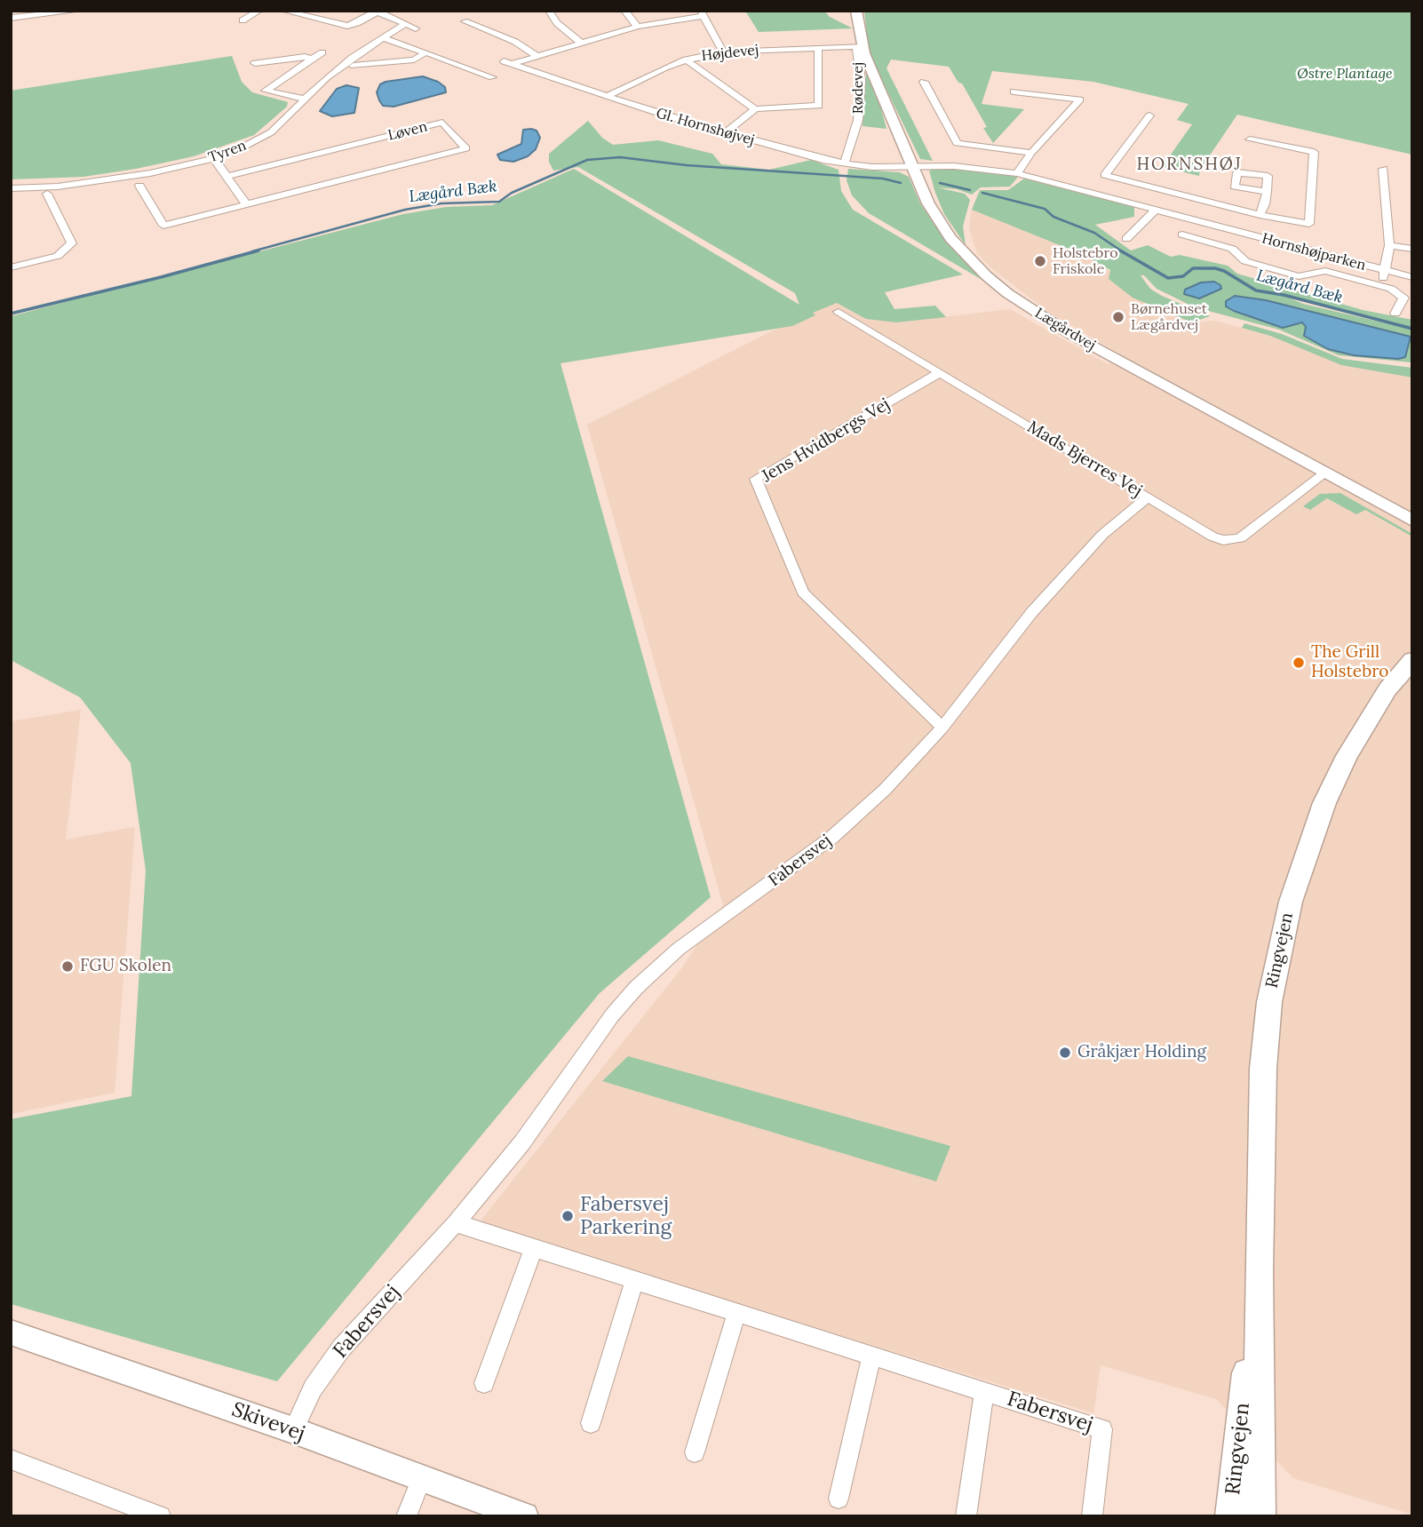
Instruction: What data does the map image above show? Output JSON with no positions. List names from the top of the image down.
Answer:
{
  "streets": {
    "main road": ["Ringvejen"],
    "street": [
      "Højdevej",
      "Rødevej",
      "Gl. Hornshøjvej",
      "Løven",
      "Tyren",
      "Hornshøjparken",
      "Lægårdvej",
      "Jens Hvidbergs Vej",
      "Mads Bjerres Vej",
      "Fabersvej",
      "Skivevej"
    ]
  },
  "crossings": [
    ["Højdevej", "Rødevej"],
    ["Højdevej", "Gl. Hornshøjvej"],
    ["Højdevej", "Lægårdvej"],
    ["Rødevej", "Gl. Hornshøjvej"],
    ["Rødevej", "Lægårdvej"],
    ["Gl. Hornshøjvej", "Hornshøjparken"],
    ["Gl. Hornshøjvej", "Lægårdvej"],
    ["Hornshøjparken", "Lægårdvej"],
    ["Lægårdvej", "Mads Bjerres Vej"],
    ["Jens Hvidbergs Vej", "Mads Bjerres Vej"],
    ["Jens Hvidbergs Vej", "Fabersvej"],
    ["Mads Bjerres Vej", "Fabersvej"],
    ["Fabersvej", "Skivevej"]
  ],
  "districts": ["HORNSHØJ"],
  "water": ["Lægård Bæk"],
  "parks": ["Østre Plantage"],
  "places": [
    "Holstebro Friskole",
    "Børnehuset Lægårdvej",
    "The Grill Holstebro",
    "FGU Skolen",
    "Gråkjær Holding",
    "Fabersvej Parkering"
  ]
}
